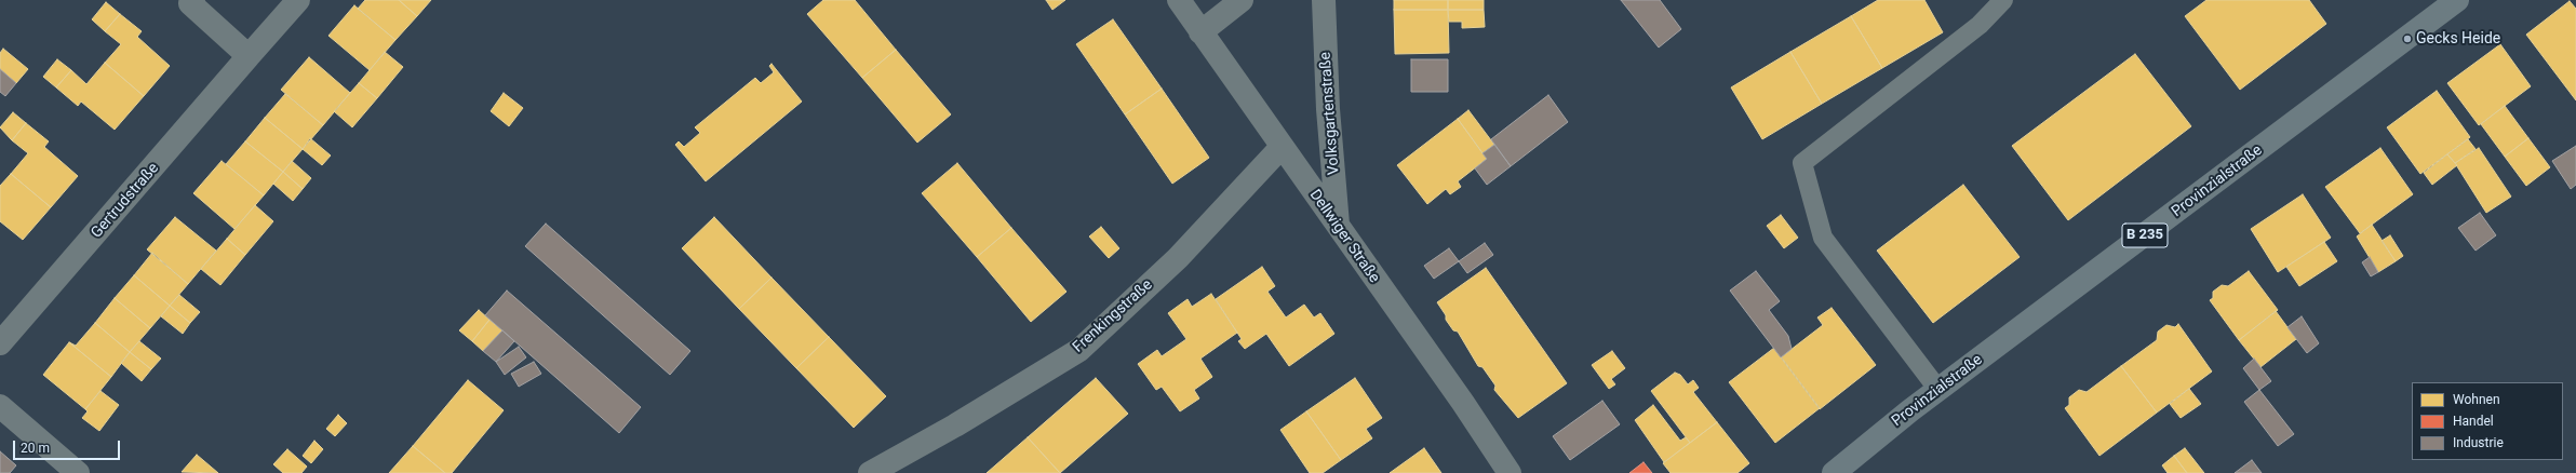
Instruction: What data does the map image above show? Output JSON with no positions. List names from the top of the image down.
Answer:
{
  "streets": {
    "main road": ["Provinzialstraße", "B 235"],
    "street": [
      "Volksgartenstraße",
      "Gertrudstraße",
      "Dellwiger Straße",
      "Frenkingstraße"
    ]
  },
  "crossings": [
    ["Volksgartenstraße", "Dellwiger Straße"],
    ["Dellwiger Straße", "Frenkingstraße"]
  ],
  "places": ["Gecks Heide"],
  "legend": ["Wohnen", "Handel", "Industrie"],
  "scale_bar": "20 m"
}
